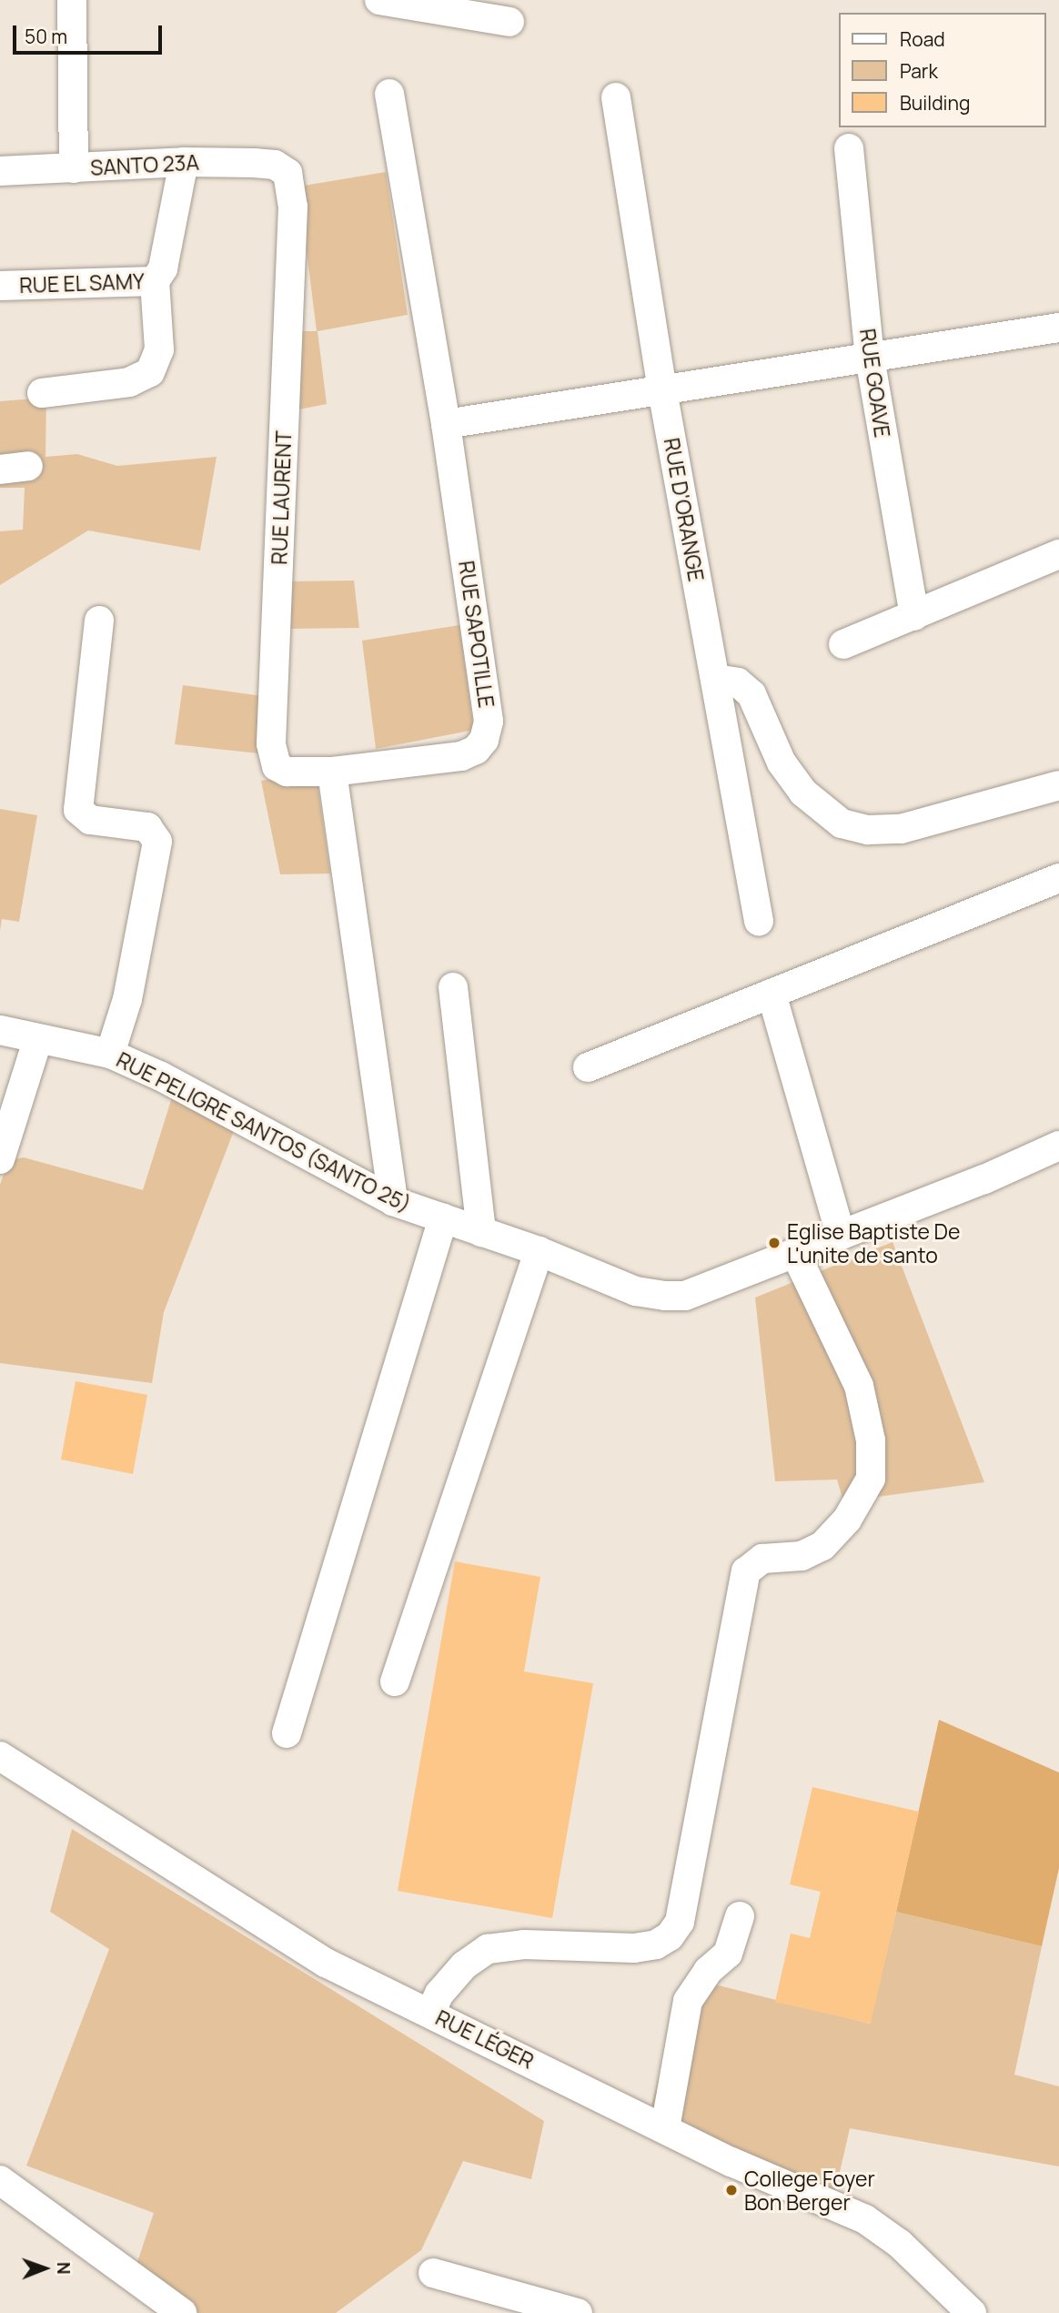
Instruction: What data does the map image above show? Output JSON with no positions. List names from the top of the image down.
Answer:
{
  "streets": {
    "street": [
      "SANTO 23A",
      "RUE EL SAMY",
      "RUE GOAVE",
      "RUE LAURENT",
      "RUE D'ORANGE",
      "RUE SAPOTILLE",
      "RUE PELIGRE SANTOS (SANTO 25)",
      "RUE LÉGER"
    ]
  },
  "crossings": [
    ["SANTO 23A", "RUE EL SAMY"],
    ["SANTO 23A", "RUE LAURENT"],
    ["RUE LAURENT", "RUE SAPOTILLE"]
  ],
  "places": ["Eglise Baptiste De L'unite de santo", "College Foyer Bon Berger"],
  "legend": ["Road", "Park", "Building"],
  "scale_bar": "50 m",
  "north": "right"
}
